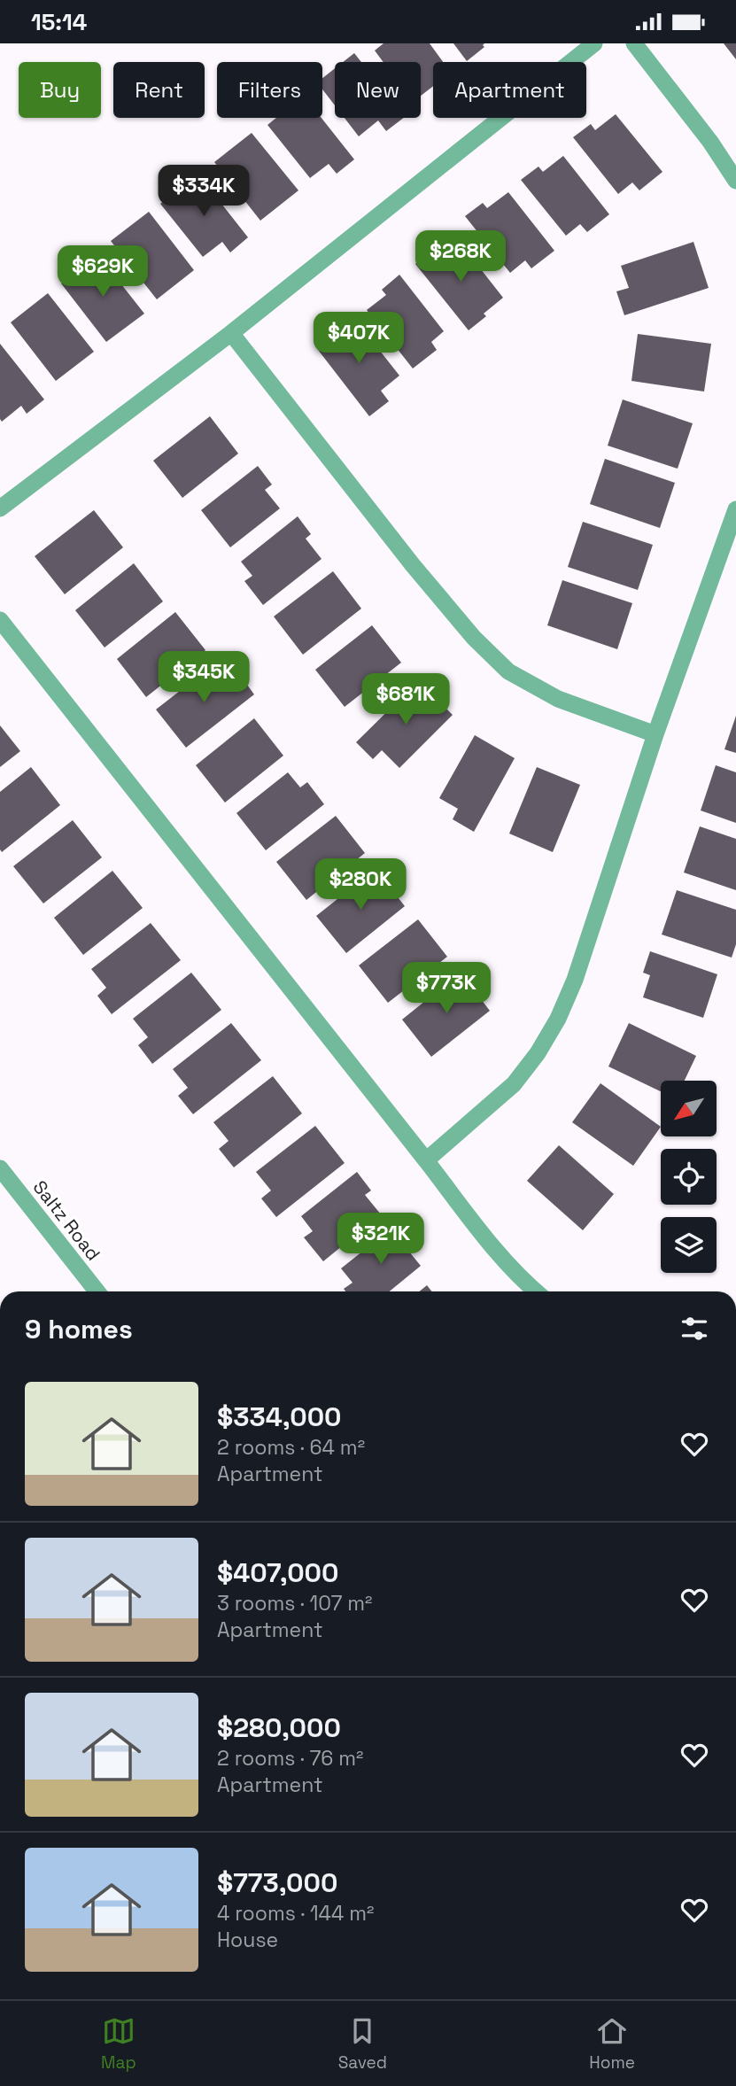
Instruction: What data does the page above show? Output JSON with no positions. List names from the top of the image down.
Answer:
{
  "streets": {
    "street": ["Saltz Road"]
  },
  "north": "bottom left",
  "page": {
    "status": "15:14",
    "chip": [
      "Buy",
      "Rent",
      "Filters",
      "New",
      "Apartment"
    ],
    "price": [
      "$334K",
      "$268K",
      "$629K",
      "$407K",
      "$345K",
      "$681K",
      "$280K",
      "$773K",
      "$321K"
    ],
    "heading": "9 homes",
    "list": [
      {
        "name": "$334,000",
        "note": "2 rooms · 64 m² · Apartment"
      },
      {
        "name": "$407,000",
        "note": "3 rooms · 107 m² · Apartment"
      },
      {
        "name": "$280,000",
        "note": "2 rooms · 76 m² · Apartment"
      },
      {
        "name": "$773,000",
        "note": "4 rooms · 144 m² · House"
      }
    ],
    "tabs": ["Map", "Saved", "Home"]
  }
}
